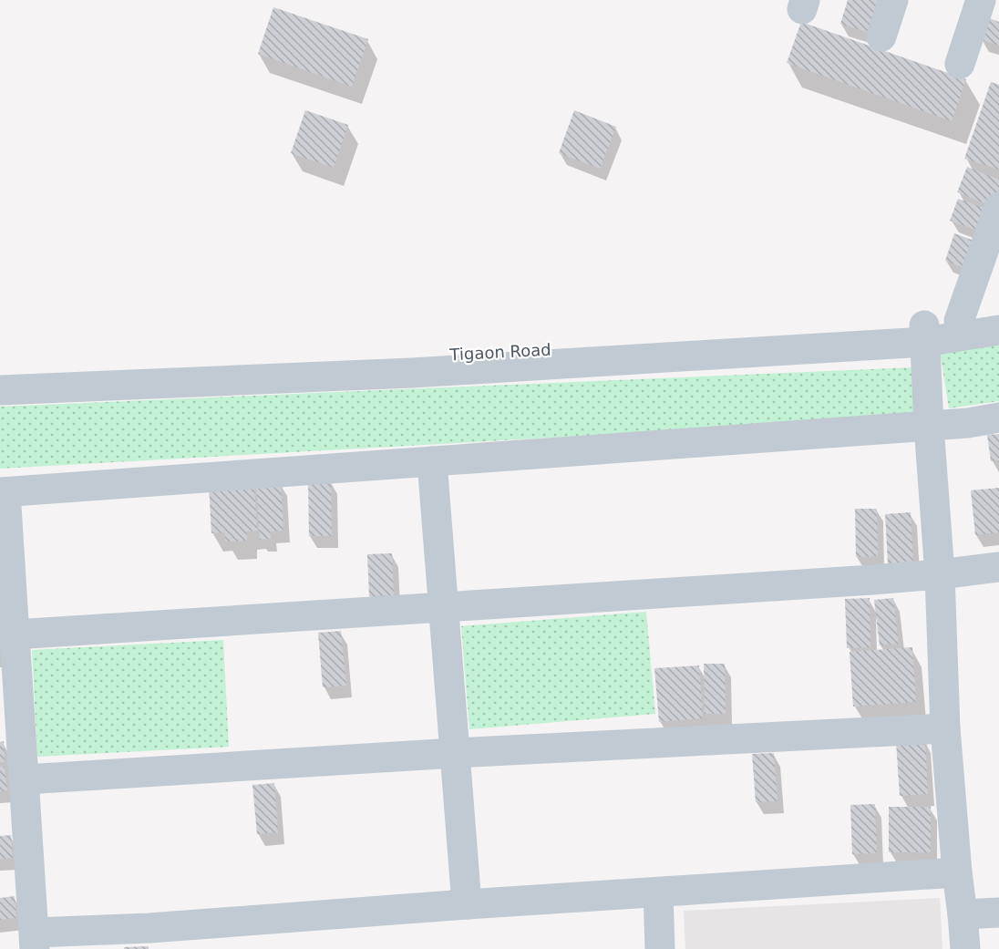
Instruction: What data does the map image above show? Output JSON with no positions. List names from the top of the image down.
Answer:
{
  "streets": {
    "street": ["Tigaon Road"]
  }
}
